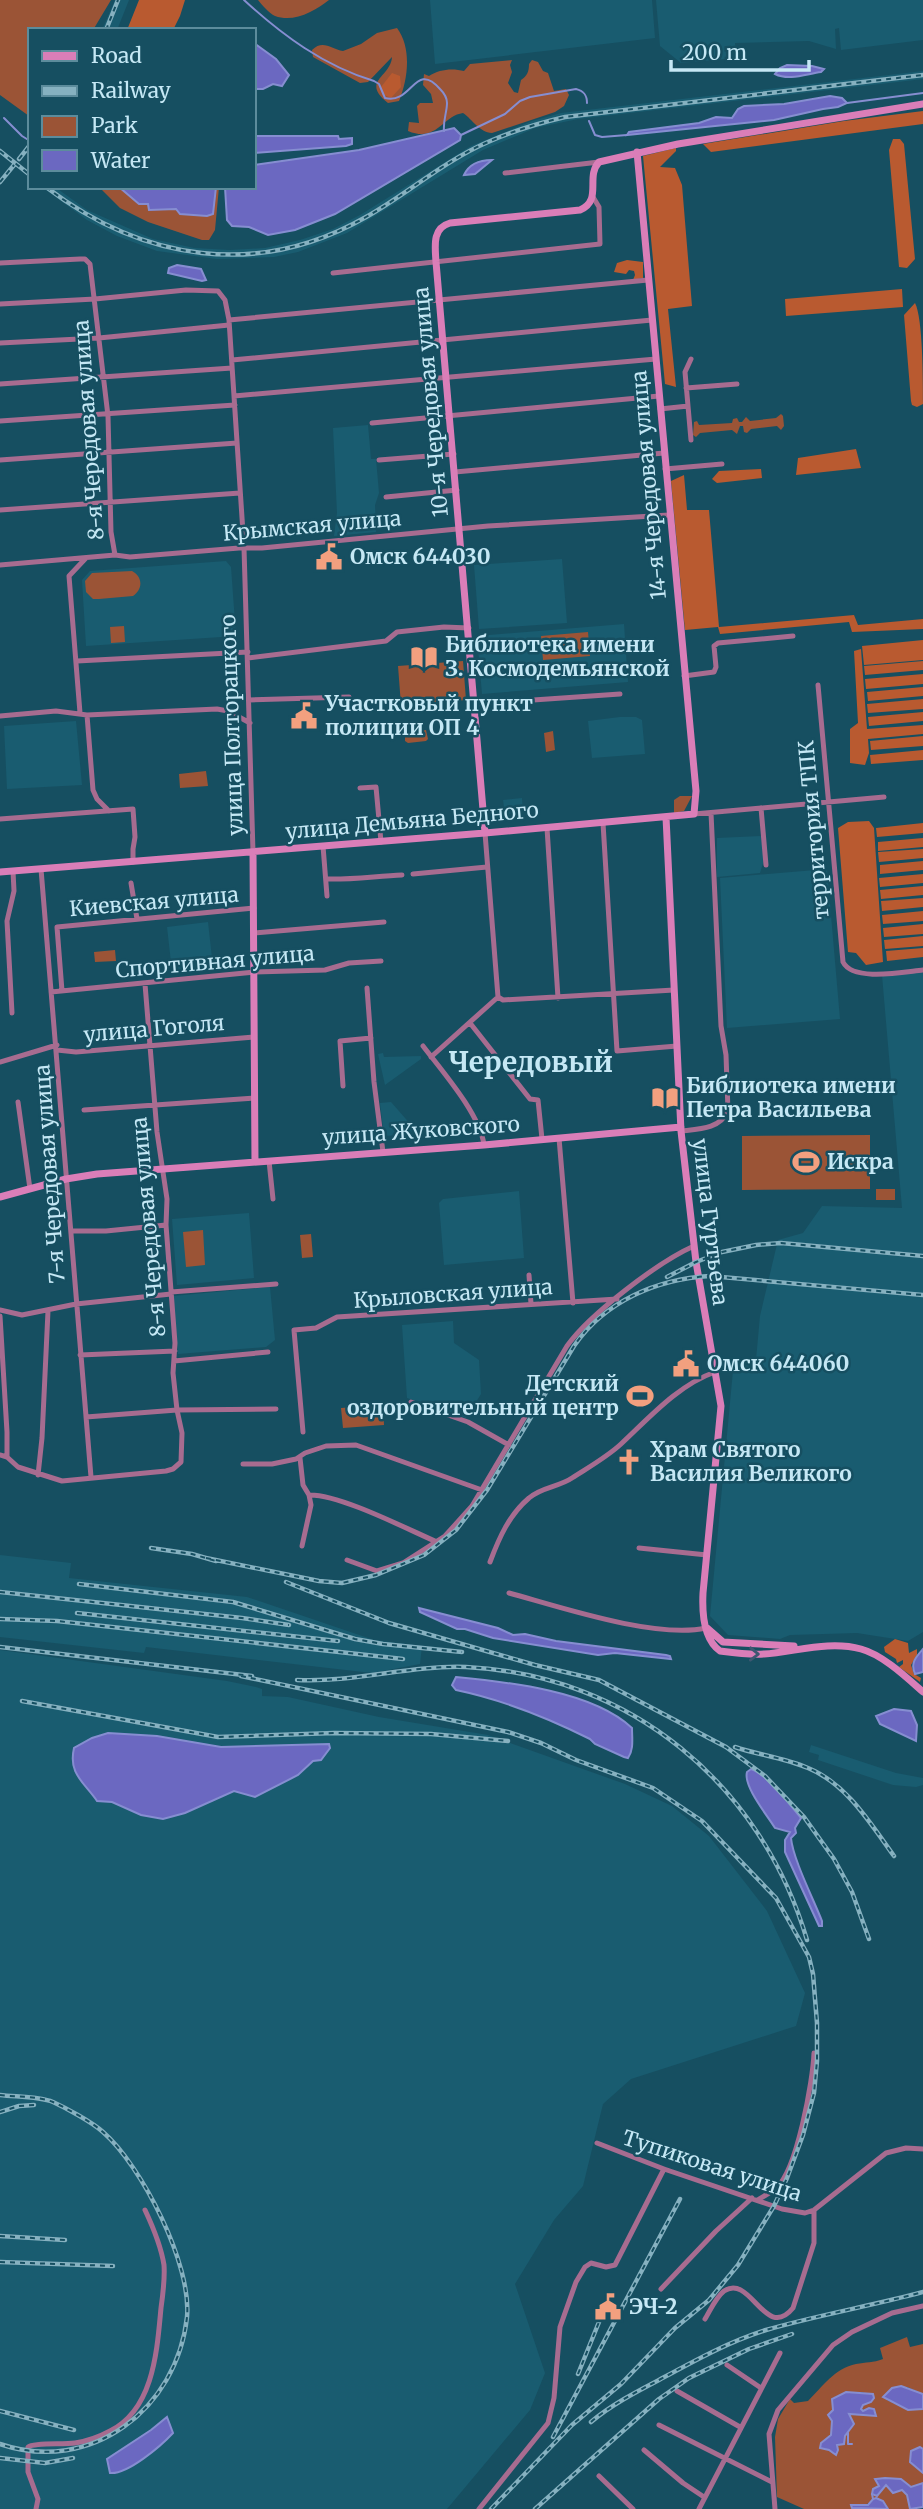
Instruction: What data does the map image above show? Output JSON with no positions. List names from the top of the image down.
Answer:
{
  "streets": {
    "main road": [
      "10-я Чередовая улица",
      "14-я Чередовая улица",
      "улица Полторацкого",
      "улица Демьяна Бедного",
      "улица Жуковского",
      "улица Гуртьева"
    ],
    "street": [
      "8-я Чередовая улица",
      "Крымская улица",
      "территория ТПК",
      "Киевская улица",
      "Спортивная улица",
      "улица Гоголя",
      "7-я Чередовая улица",
      "Крыловская улица",
      "Тупиковая улица"
    ]
  },
  "crossings": [
    ["10-я Чередовая улица", "Крымская улица"],
    ["10-я Чередовая улица", "улица Демьяна Бедного"],
    ["8-я Чередовая улица", "Крымская улица"],
    ["8-я Чередовая улица", "улица Полторацкого"],
    ["8-я Чередовая улица", "Спортивная улица"],
    ["8-я Чередовая улица", "улица Гоголя"],
    ["8-я Чередовая улица", "улица Жуковского"],
    ["8-я Чередовая улица", "7-я Чередовая улица"],
    ["14-я Чередовая улица", "Крымская улица"],
    ["14-я Чередовая улица", "улица Демьяна Бедного"],
    ["Крымская улица", "улица Полторацкого"],
    ["улица Полторацкого", "улица Демьяна Бедного"],
    ["улица Полторацкого", "Киевская улица"],
    ["улица Полторацкого", "Спортивная улица"],
    ["улица Полторацкого", "улица Гоголя"],
    ["улица Полторацкого", "улица Жуковского"],
    ["улица Демьяна Бедного", "территория ТПК"],
    ["улица Демьяна Бедного", "улица Жуковского"],
    ["улица Демьяна Бедного", "7-я Чередовая улица"],
    ["улица Демьяна Бедного", "улица Гуртьева"],
    ["Киевская улица", "Спортивная улица"],
    ["Спортивная улица", "7-я Чередовая улица"],
    ["улица Гоголя", "7-я Чередовая улица"],
    ["улица Жуковского", "7-я Чередовая улица"],
    ["улица Жуковского", "улица Гуртьева"]
  ],
  "districts": ["Чередовый"],
  "places": {
    "public building": [
      "Омск 644030",
      "Участковый пункт полиции ОП 4",
      "Омск 644060",
      "ЭЧ-2"
    ],
    "library": ["Библиотека имени З. Космодемьянской", "Библиотека имени Петра Васильева"],
    "sports": ["Искра", "Детский оздоровительный центр"],
    "church": ["Храм Святого Василия Великого"]
  },
  "legend": [
    "Road",
    "Railway",
    "Park",
    "Water"
  ],
  "scale_bar": "200 m"
}
